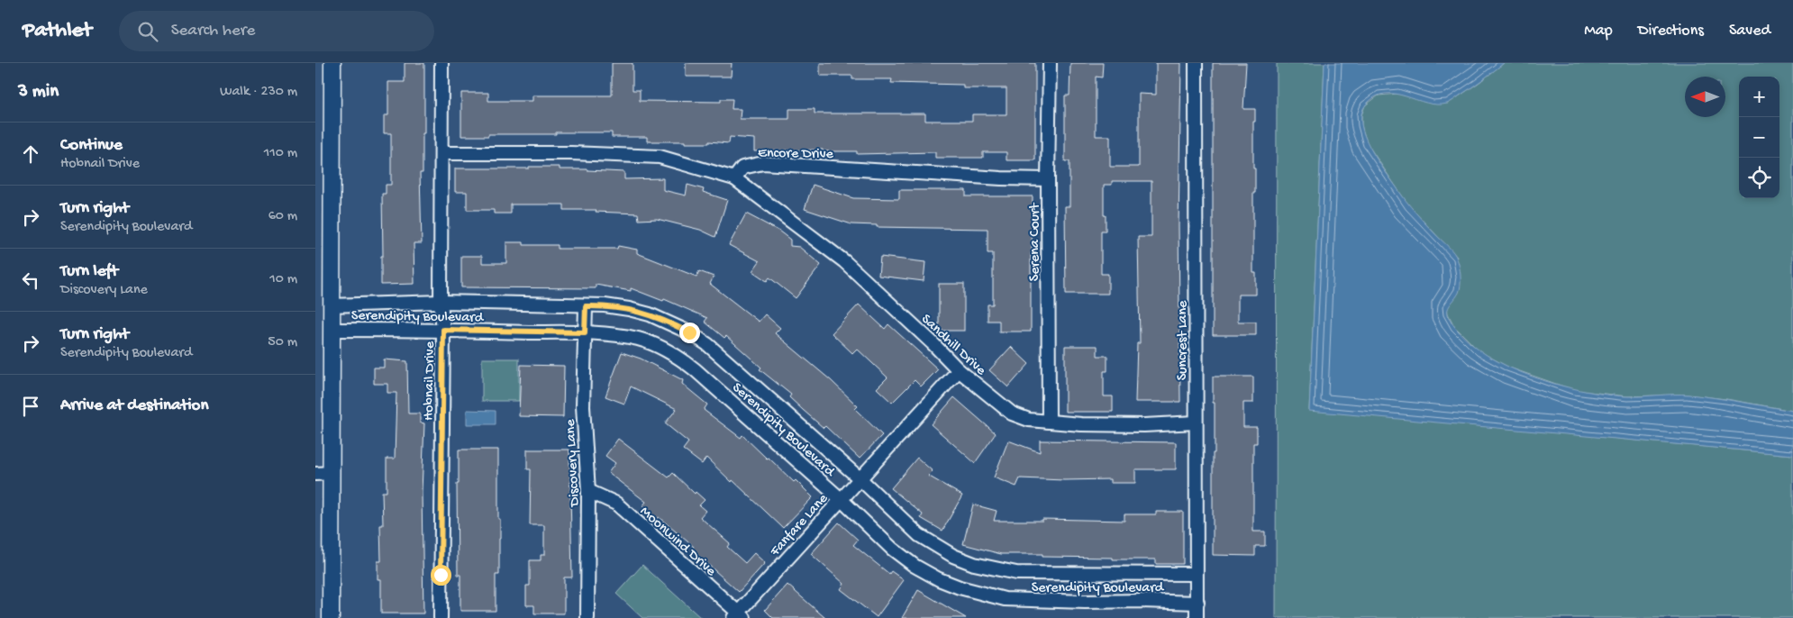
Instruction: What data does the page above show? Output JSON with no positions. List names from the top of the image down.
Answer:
{
  "streets": {
    "street": [
      "Encore Drive",
      "Serena Court",
      "Serendipity Boulevard",
      "Suncrest Lane",
      "Sandhill Drive",
      "Hobnail Drive",
      "Discovery Lane",
      "Fanfare Lane",
      "Moonwind Drive"
    ]
  },
  "crossings": [
    ["Encore Drive", "Serena Court"],
    ["Encore Drive", "Sandhill Drive"],
    ["Serena Court", "Sandhill Drive"],
    ["Serendipity Boulevard", "Suncrest Lane"],
    ["Serendipity Boulevard", "Hobnail Drive"],
    ["Serendipity Boulevard", "Discovery Lane"],
    ["Serendipity Boulevard", "Fanfare Lane"],
    ["Suncrest Lane", "Sandhill Drive"],
    ["Sandhill Drive", "Fanfare Lane"],
    ["Discovery Lane", "Moonwind Drive"],
    ["Fanfare Lane", "Moonwind Drive"]
  ],
  "north": "left",
  "page": {
    "header": "Pathlet",
    "search": "Search here",
    "nav": ["Map", "Directions", "Saved"],
    "heading": ["3 min", "Walk · 230 m"],
    "map_buttons": ["+", "−"],
    "list": [
      ["Continue", "Hobnail Drive", "110 m"],
      ["Turn right", "Serendipity Boulevard", "60 m"],
      ["Turn left", "Discovery Lane", "10 m"],
      ["Turn right", "Serendipity Boulevard", "50 m"],
      "Arrive at destination"
    ]
  }
}
